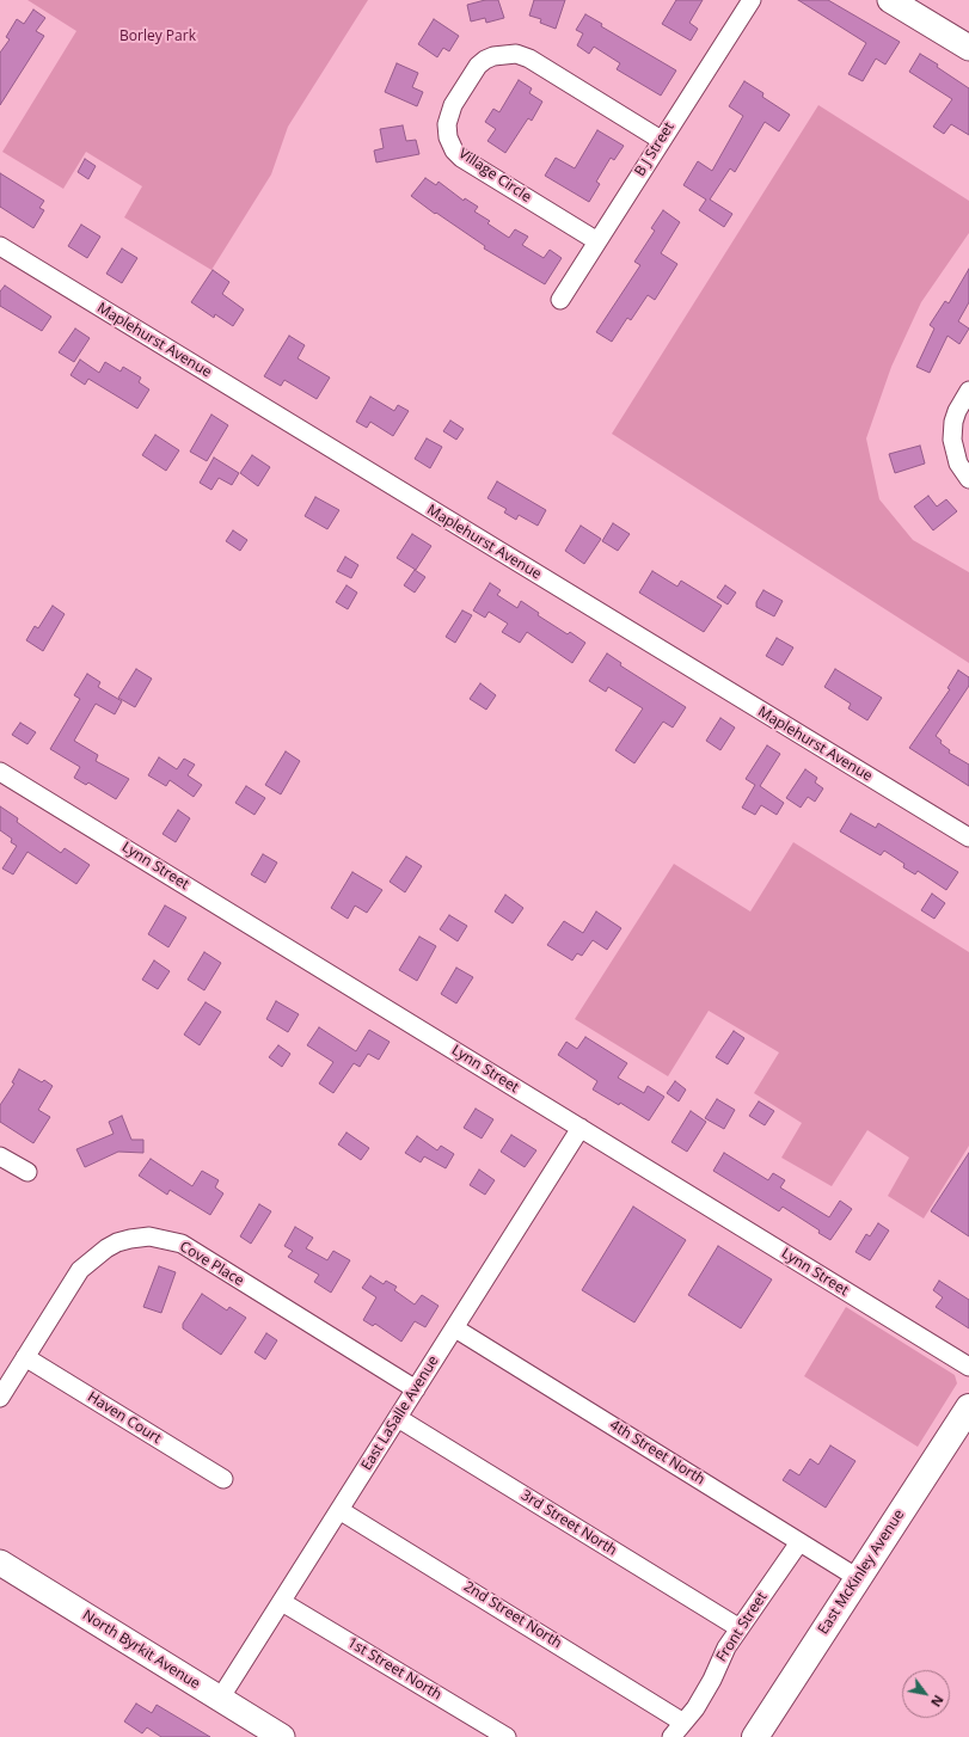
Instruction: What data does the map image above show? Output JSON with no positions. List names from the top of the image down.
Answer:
{
  "streets": {
    "main road": ["East McKinley Avenue"],
    "street": [
      "B J Street",
      "Village Circle",
      "Maplehurst Avenue",
      "Lynn Street",
      "Cove Place",
      "East LaSalle Avenue",
      "Haven Court",
      "4th Street North",
      "3rd Street North",
      "2nd Street North",
      "Front Street",
      "North Byrkit Avenue",
      "1st Street North"
    ]
  },
  "crossings": [
    ["B J Street", "Village Circle"],
    ["Lynn Street", "East LaSalle Avenue"],
    ["Cove Place", "East LaSalle Avenue"],
    ["Cove Place", "Haven Court"],
    ["East LaSalle Avenue", "4th Street North"],
    ["East LaSalle Avenue", "3rd Street North"],
    ["East LaSalle Avenue", "2nd Street North"],
    ["East LaSalle Avenue", "North Byrkit Avenue"],
    ["East LaSalle Avenue", "1st Street North"],
    ["4th Street North", "East McKinley Avenue"],
    ["4th Street North", "Front Street"],
    ["3rd Street North", "Front Street"],
    ["2nd Street North", "Front Street"]
  ],
  "parks": ["Borley Park"],
  "north": "bottom right"
}
